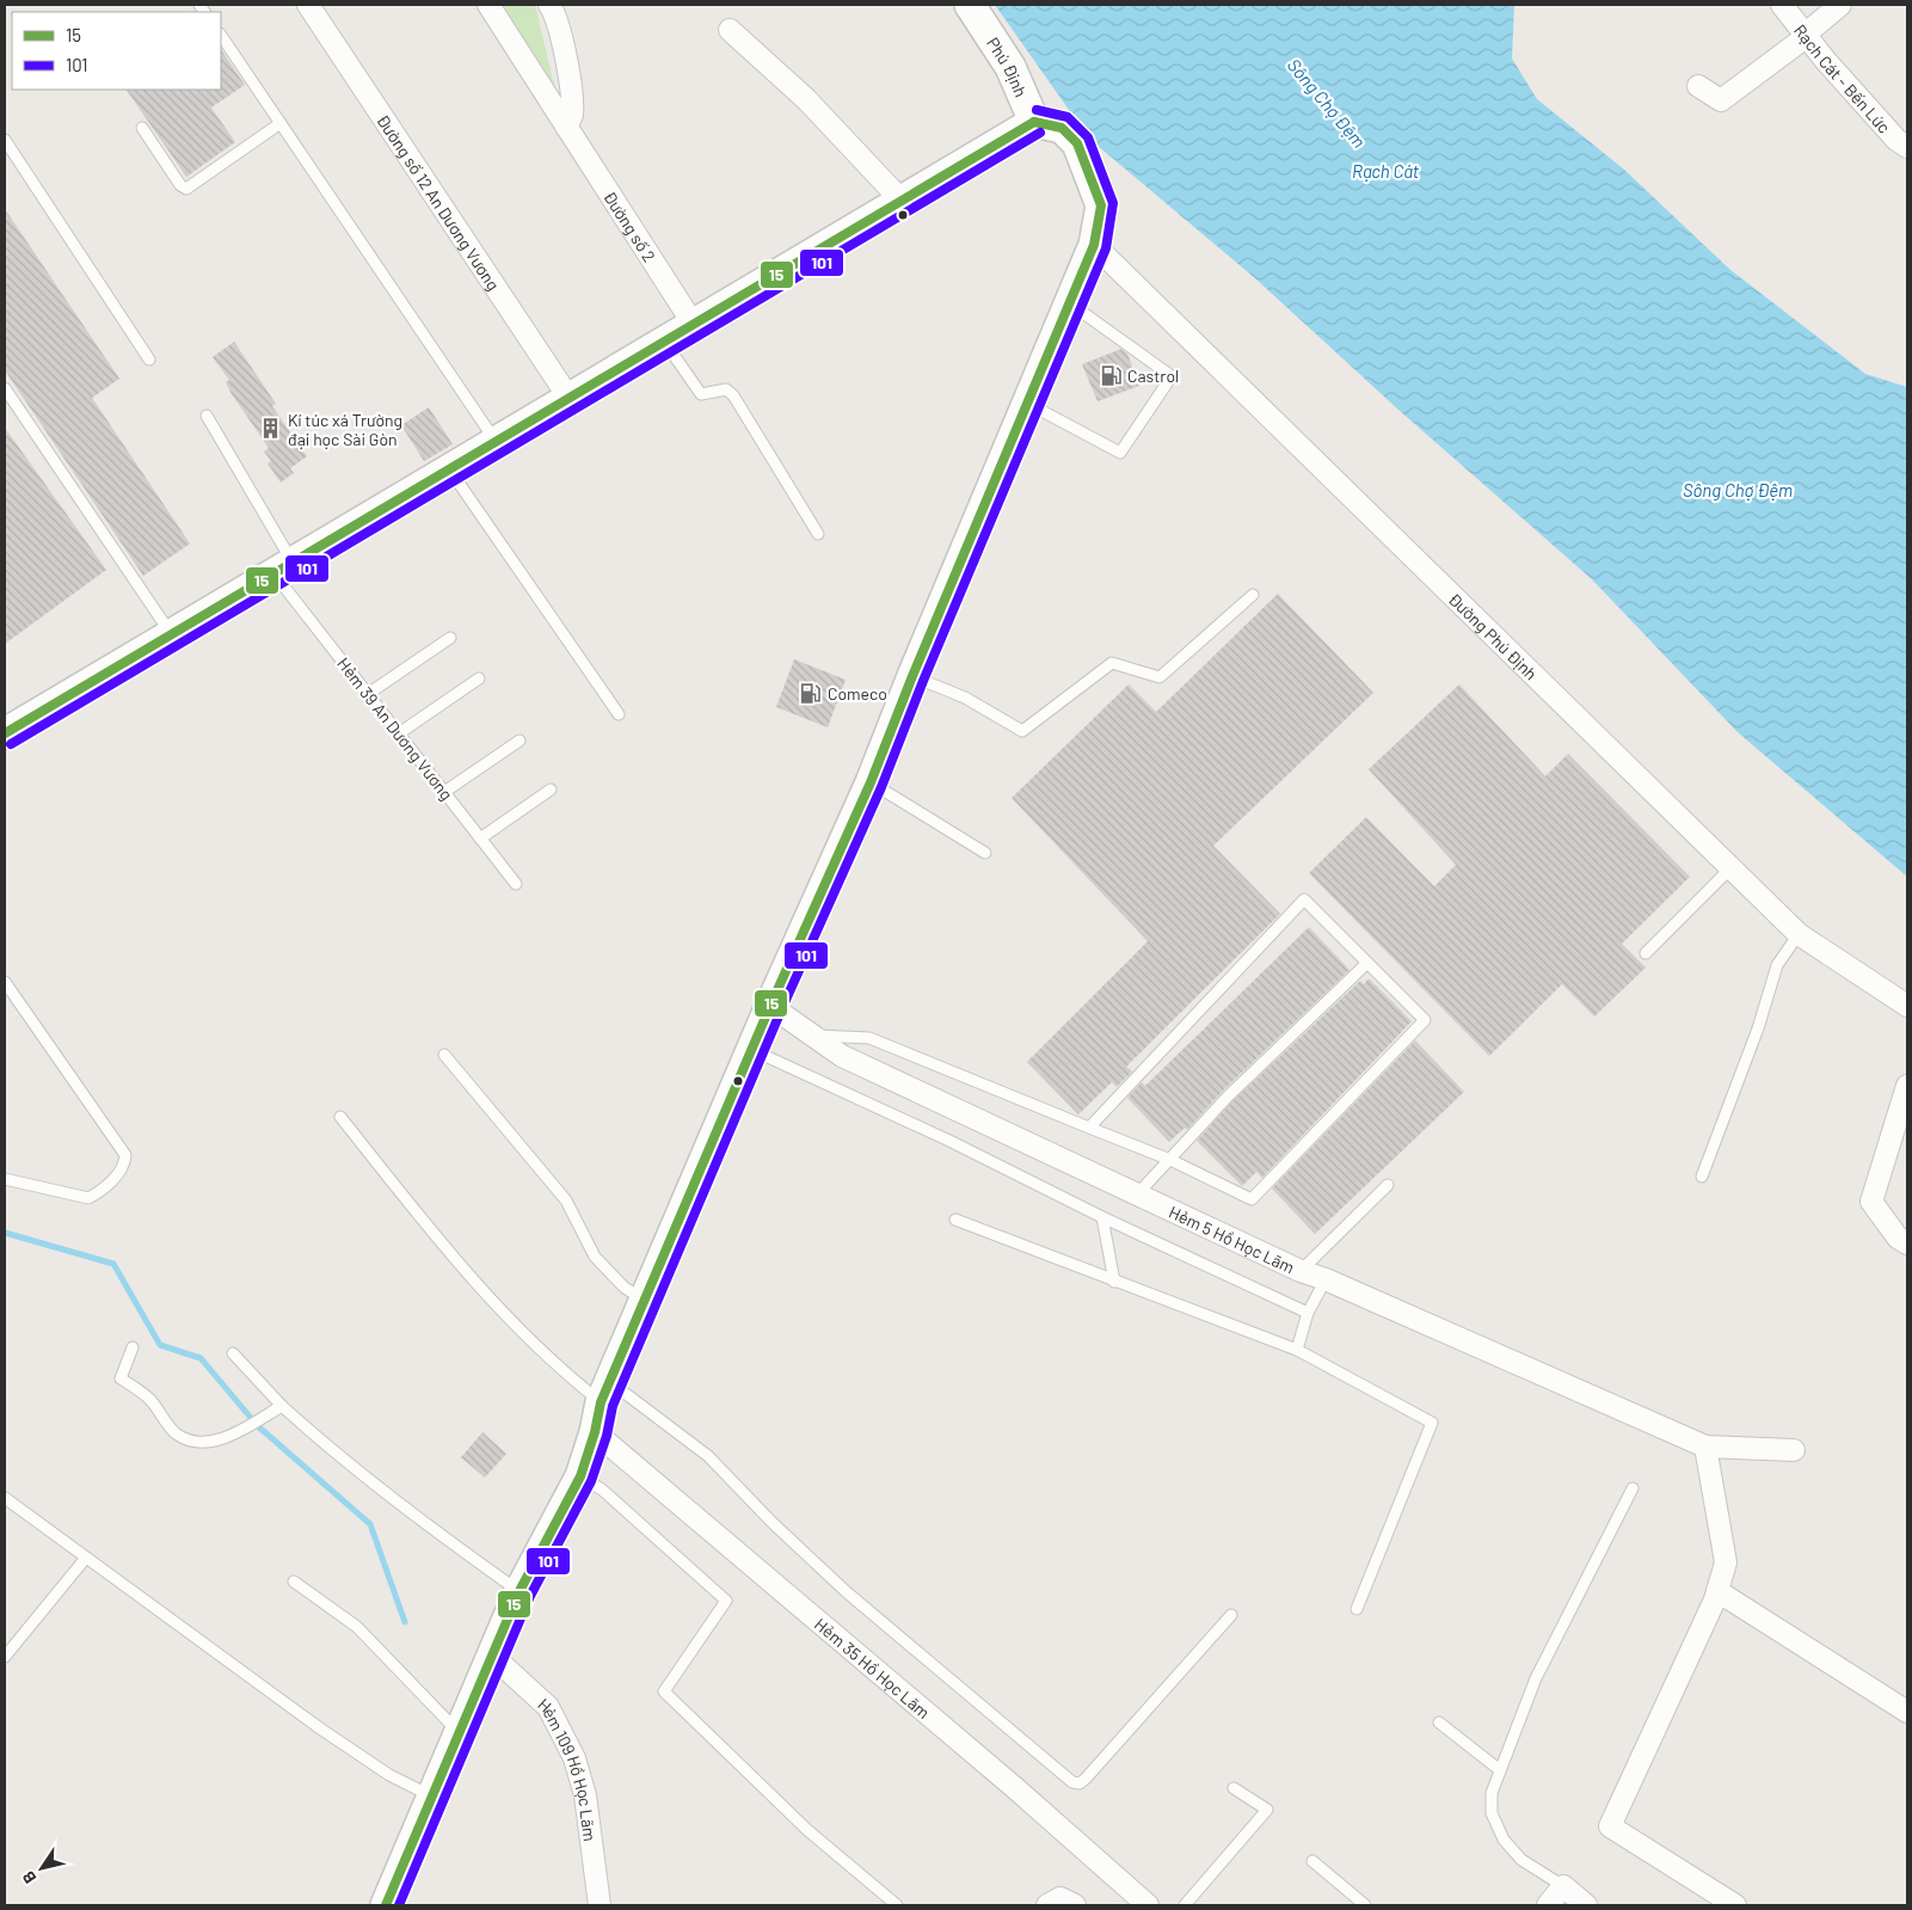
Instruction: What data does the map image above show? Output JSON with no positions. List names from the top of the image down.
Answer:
{
  "streets": {
    "main road": ["Phú Định"],
    "street": [
      "Rạch Cát - Bến Lức",
      "Đường số 12 An Dương Vương",
      "Đường số 2",
      "Đường Phú Định",
      "Hẻm 5 Hồ Học Lãm",
      "Hẻm 35 Hồ Học Lãm",
      "Hẻm 109 Hồ Học Lãm"
    ],
    "lane": ["Hẻm 39 An Dương Vương"]
  },
  "water": ["Sông Chợ Đệm", "Rạch Cát"],
  "places": {
    "fuel station": ["Castrol", "Comeco"],
    "building": ["Kí túc xá Trường đại học Sài Gòn"]
  },
  "lines": ["transit line 101", "transit line 15"],
  "legend": ["15", "101"],
  "north": "bottom left"
}
